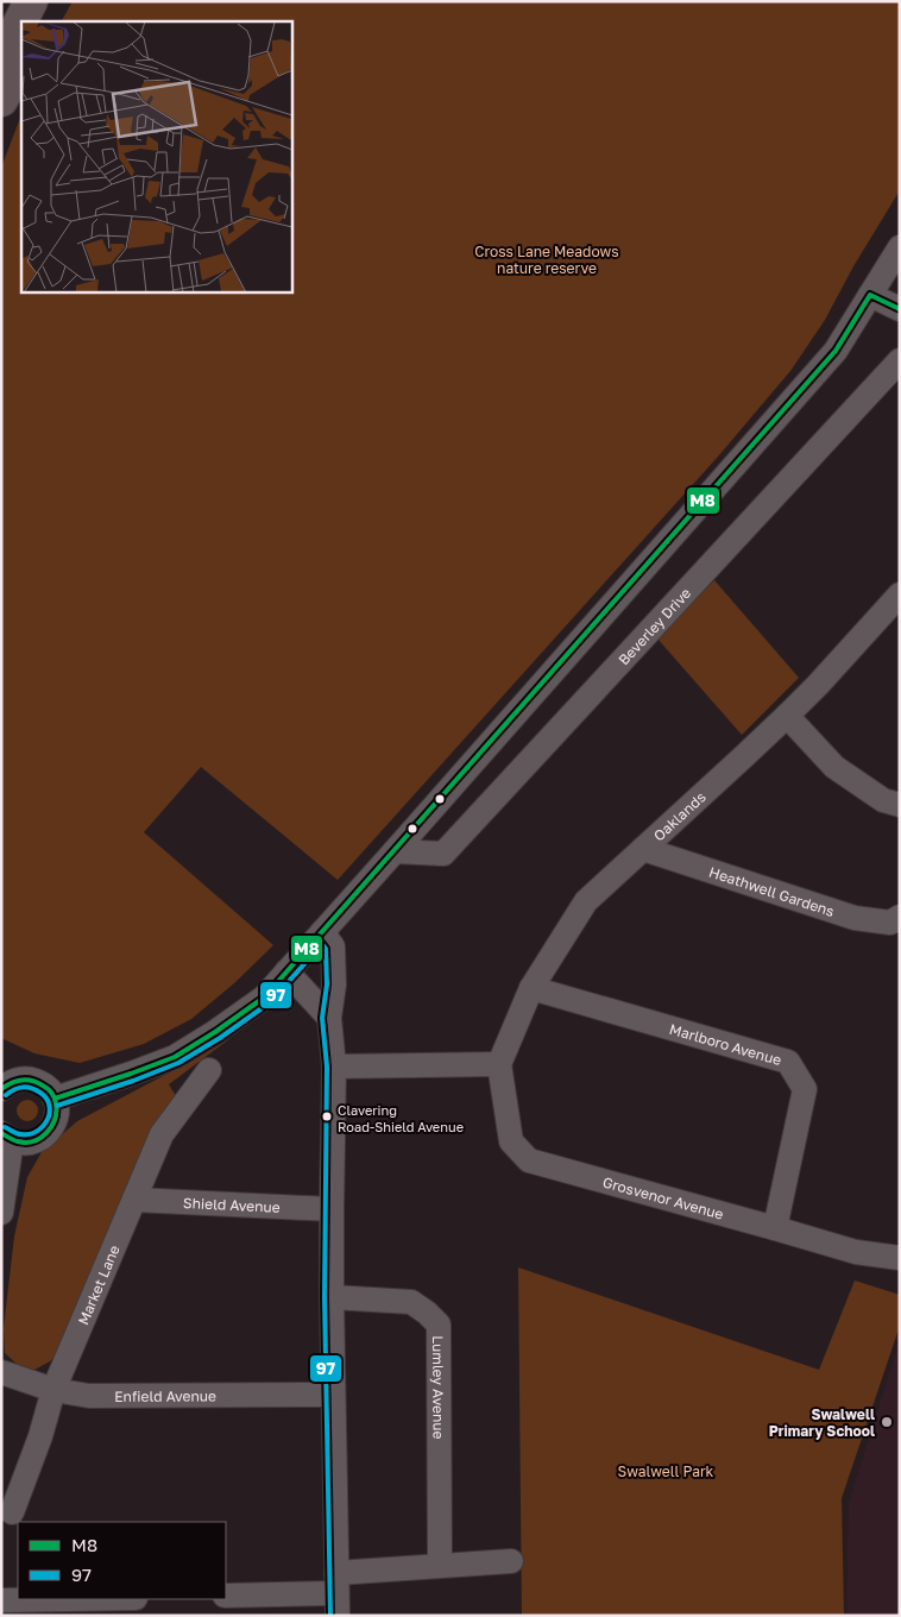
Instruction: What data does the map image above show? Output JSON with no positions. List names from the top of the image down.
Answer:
{
  "streets": {
    "street": [
      "Beverley Drive",
      "Oaklands",
      "Heathwell Gardens",
      "Marlboro Avenue",
      "Grosvenor Avenue",
      "Shield Avenue",
      "Market Lane",
      "Lumley Avenue",
      "Enfield Avenue"
    ]
  },
  "crossings": [
    ["Oaklands", "Heathwell Gardens"],
    ["Oaklands", "Marlboro Avenue"],
    ["Oaklands", "Grosvenor Avenue"],
    ["Marlboro Avenue", "Grosvenor Avenue"],
    ["Shield Avenue", "Market Lane"],
    ["Market Lane", "Enfield Avenue"]
  ],
  "parks": ["Cross Lane Meadows nature reserve", "Swalwell Park"],
  "places": ["Clavering Road-Shield Avenue", "Swalwell Primary School"],
  "lines": ["transit line M8", "transit line 97"],
  "legend": ["M8", "97"]
}
